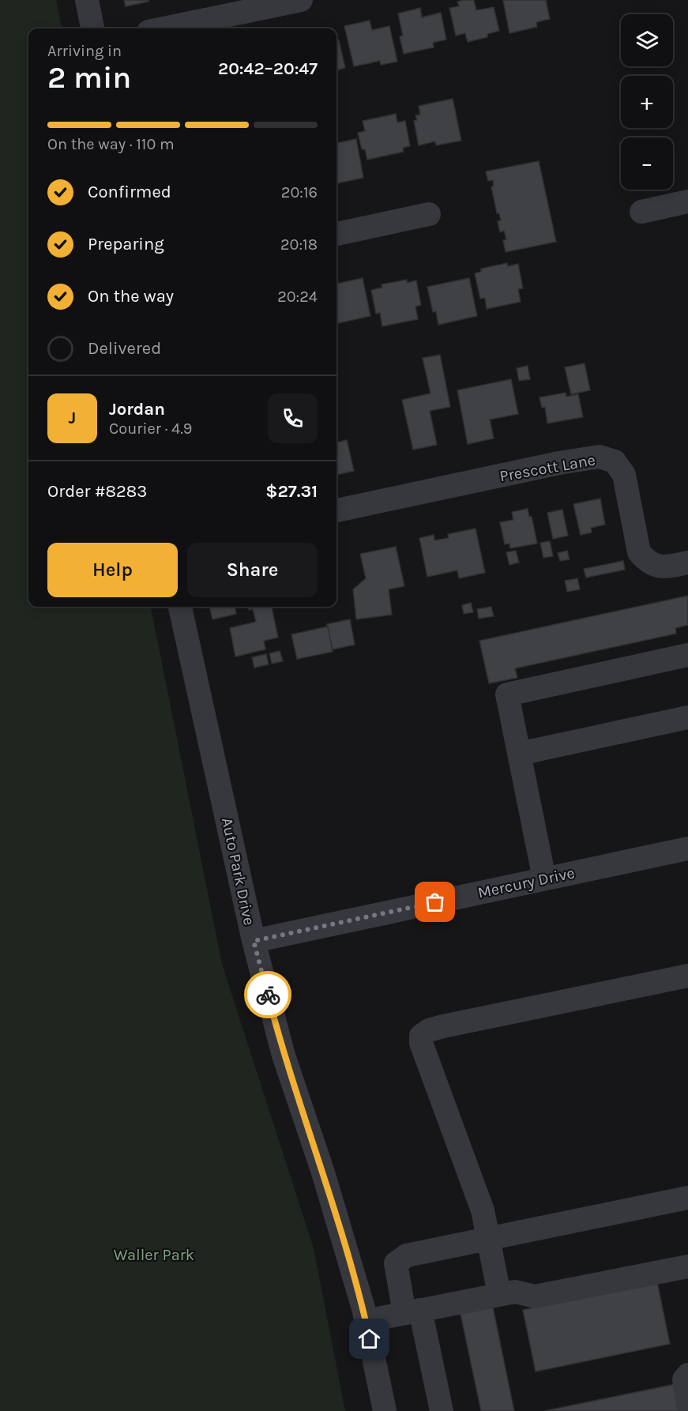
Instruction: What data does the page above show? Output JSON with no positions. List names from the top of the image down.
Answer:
{
  "streets": {
    "street": ["Prescott Lane", "Auto Park Drive", "Mercury Drive"]
  },
  "crossings": [
    ["Auto Park Drive", "Mercury Drive"]
  ],
  "parks": ["Waller Park"],
  "page": {
    "map_buttons": ["+", "−"],
    "heading": ["2 min", "Arriving in", "20:42–20:47"],
    "panel": [
      "Jordan",
      "Courier · 4.9",
      "Order #8283",
      "$27.31"
    ],
    "bar": "On the way · 110 m",
    "list": [
      ["Confirmed", "20:16"],
      ["Preparing", "20:18"],
      ["On the way", "20:24"],
      "Delivered"
    ],
    "round": "J",
    "buttons": ["Help", "Share"]
  }
}
